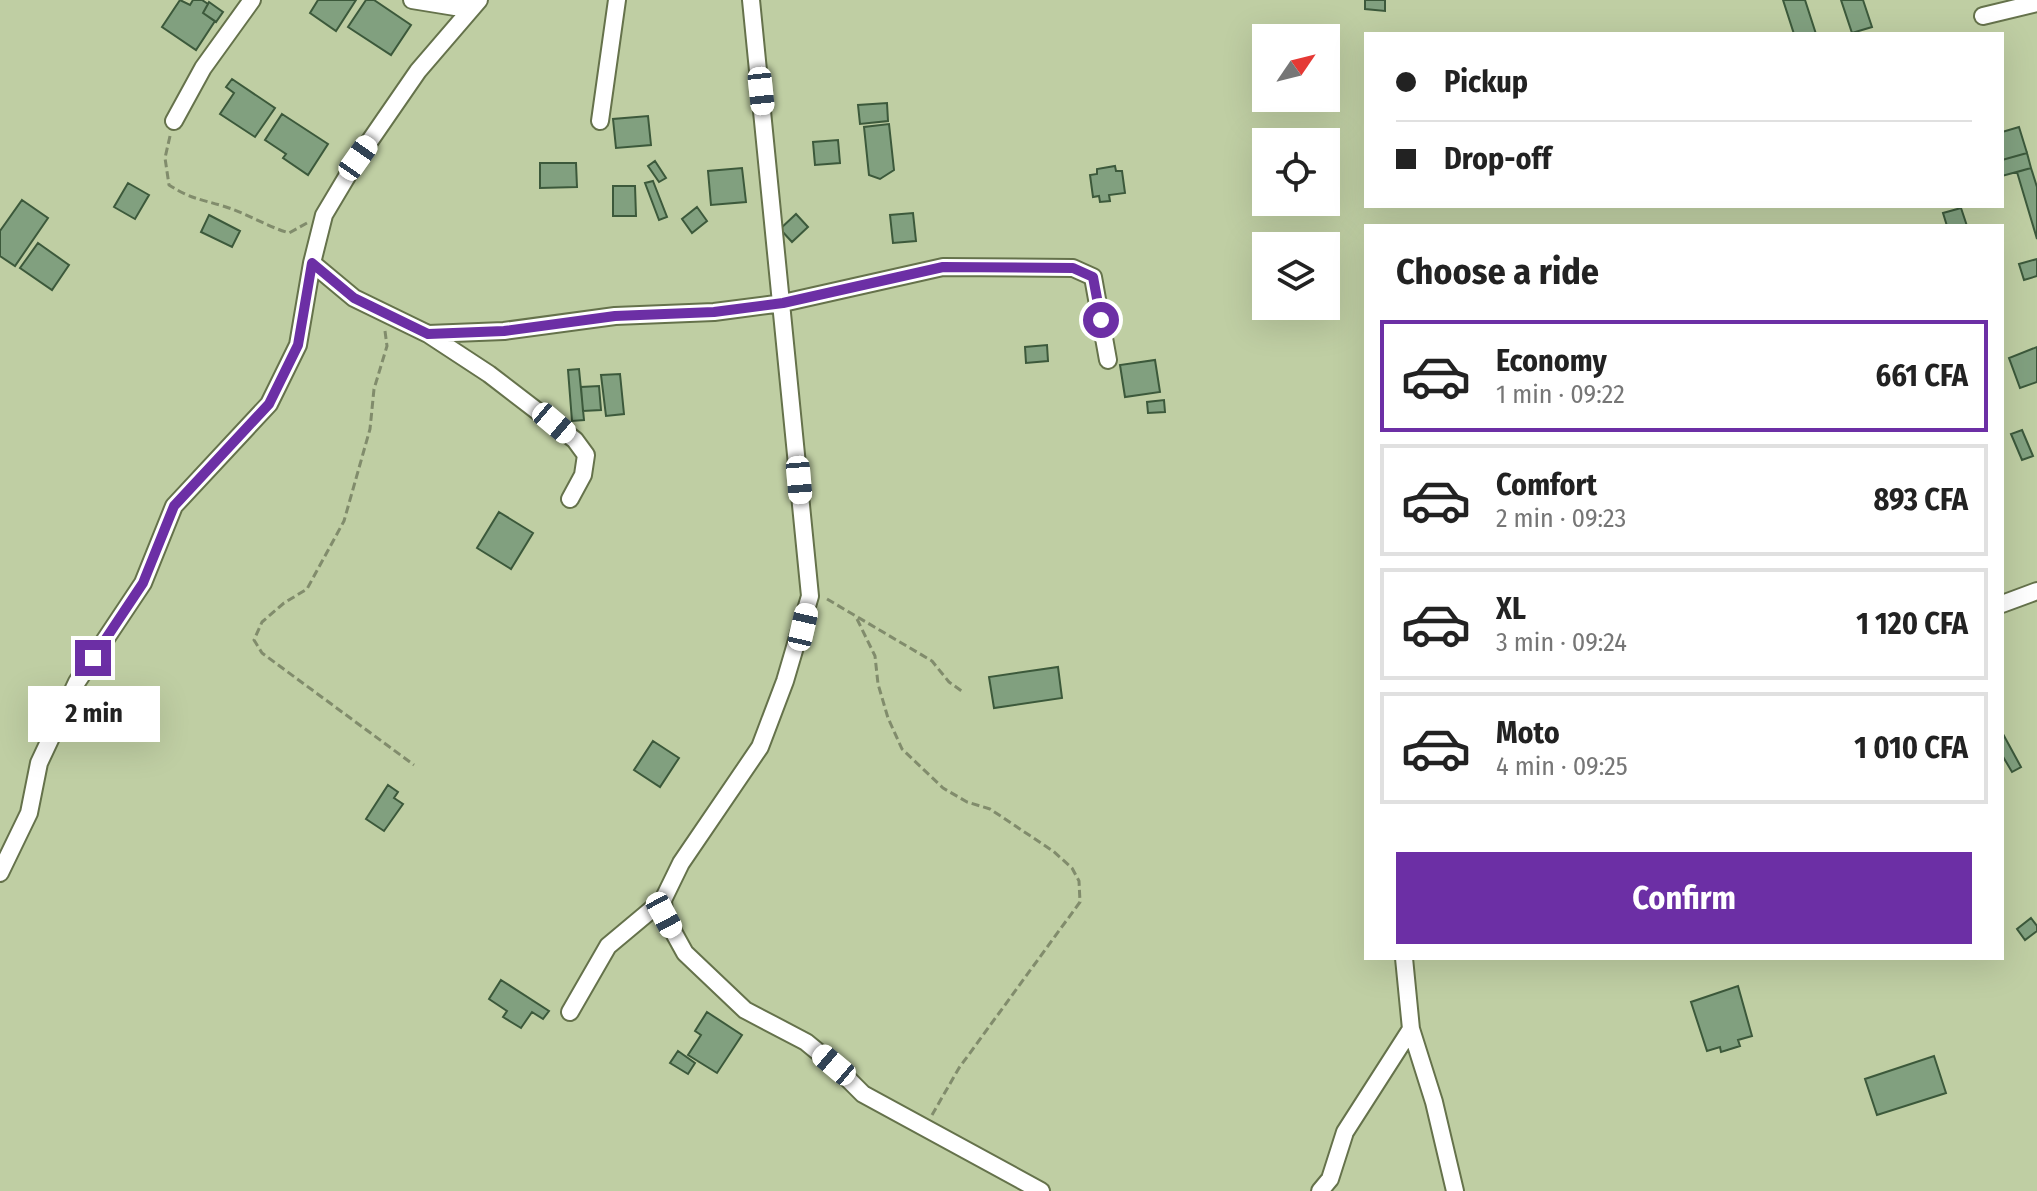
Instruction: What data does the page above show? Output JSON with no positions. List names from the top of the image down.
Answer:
{
  "north": "top right",
  "page": {
    "banner": ["Pickup", "Drop-off"],
    "heading": "Choose a ride",
    "list": [
      {
        "name": "Economy",
        "note": "1 min · 09:22",
        "value": "661 CFA"
      },
      {
        "name": "Comfort",
        "note": "2 min · 09:23",
        "value": "893 CFA"
      },
      {
        "name": "XL",
        "note": "3 min · 09:24",
        "value": "1 120 CFA"
      },
      {
        "name": "Moto",
        "note": "4 min · 09:25",
        "value": "1 010 CFA"
      }
    ],
    "bubble": "2 min",
    "buttons": "Confirm"
  }
}
